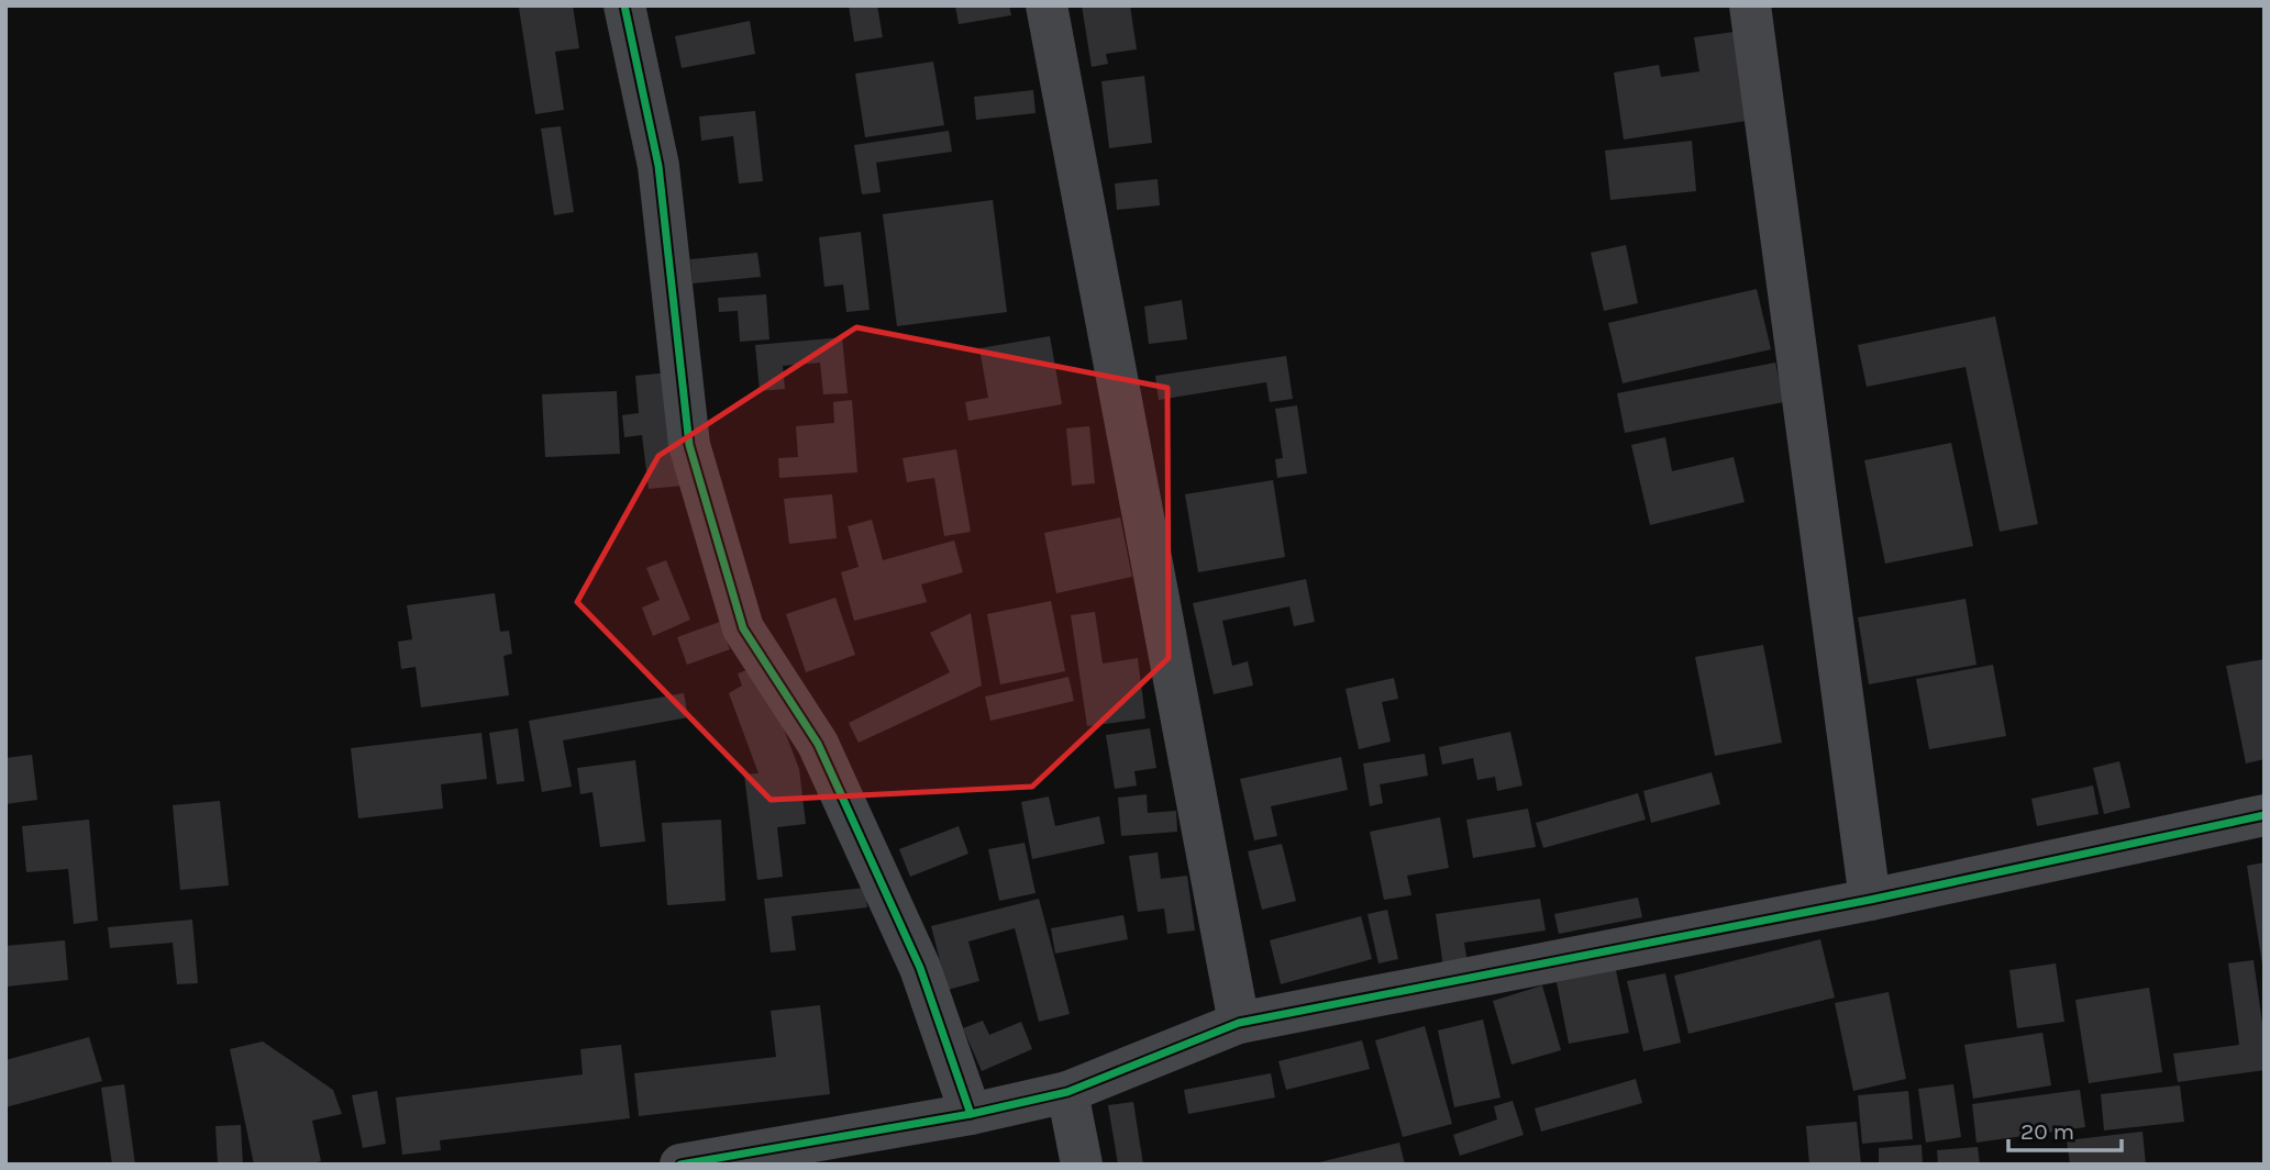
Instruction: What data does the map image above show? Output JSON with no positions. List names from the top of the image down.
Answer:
{
  "scale_bar": "20 m"
}
